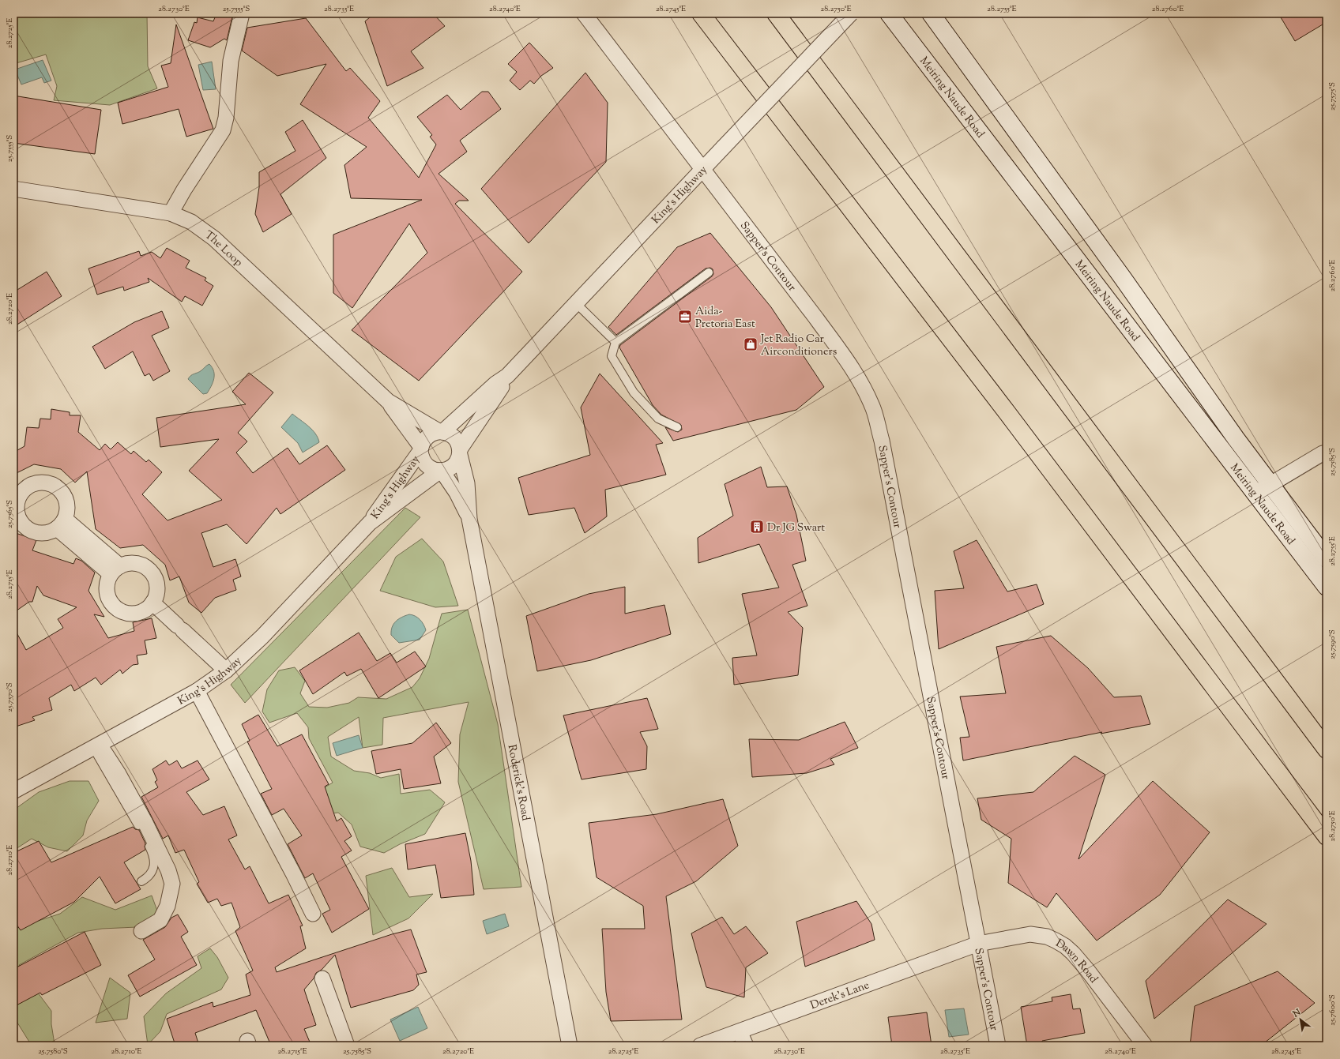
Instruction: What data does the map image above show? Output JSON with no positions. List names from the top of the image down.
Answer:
{
  "streets": {
    "street": [
      "Meiring Naude Road",
      "King's Highway",
      "The Loop",
      "Sapper's Contour",
      "Roderick's Road",
      "Dawn Road",
      "Derek's Lane"
    ]
  },
  "crossings": [
    ["King's Highway", "The Loop"],
    ["King's Highway", "Sapper's Contour"],
    ["King's Highway", "Roderick's Road"],
    ["The Loop", "Roderick's Road"],
    ["Sapper's Contour", "Dawn Road"],
    ["Sapper's Contour", "Derek's Lane"],
    ["Dawn Road", "Derek's Lane"]
  ],
  "places": {
    "office": ["Aida- Pretoria East"],
    "shop": ["Jet Radio Car Airconditioners"],
    "building": ["Dr JG Swart"]
  },
  "north": "top left",
  "coordinates": [
    "28.2730°E",
    "25.7555°S",
    "28.2735°E",
    "28.2740°E",
    "28.2745°E",
    "28.2750°E",
    "28.2755°E",
    "28.2760°E",
    "28.2725°E",
    "25.7575°S",
    "28.2720°E",
    "25.7585°S",
    "25.7565°S",
    "28.2715°E",
    "25.7590°S",
    "25.7570°S",
    "28.2710°E",
    "25.7600°S",
    "25.7580°S"
  ]
}
